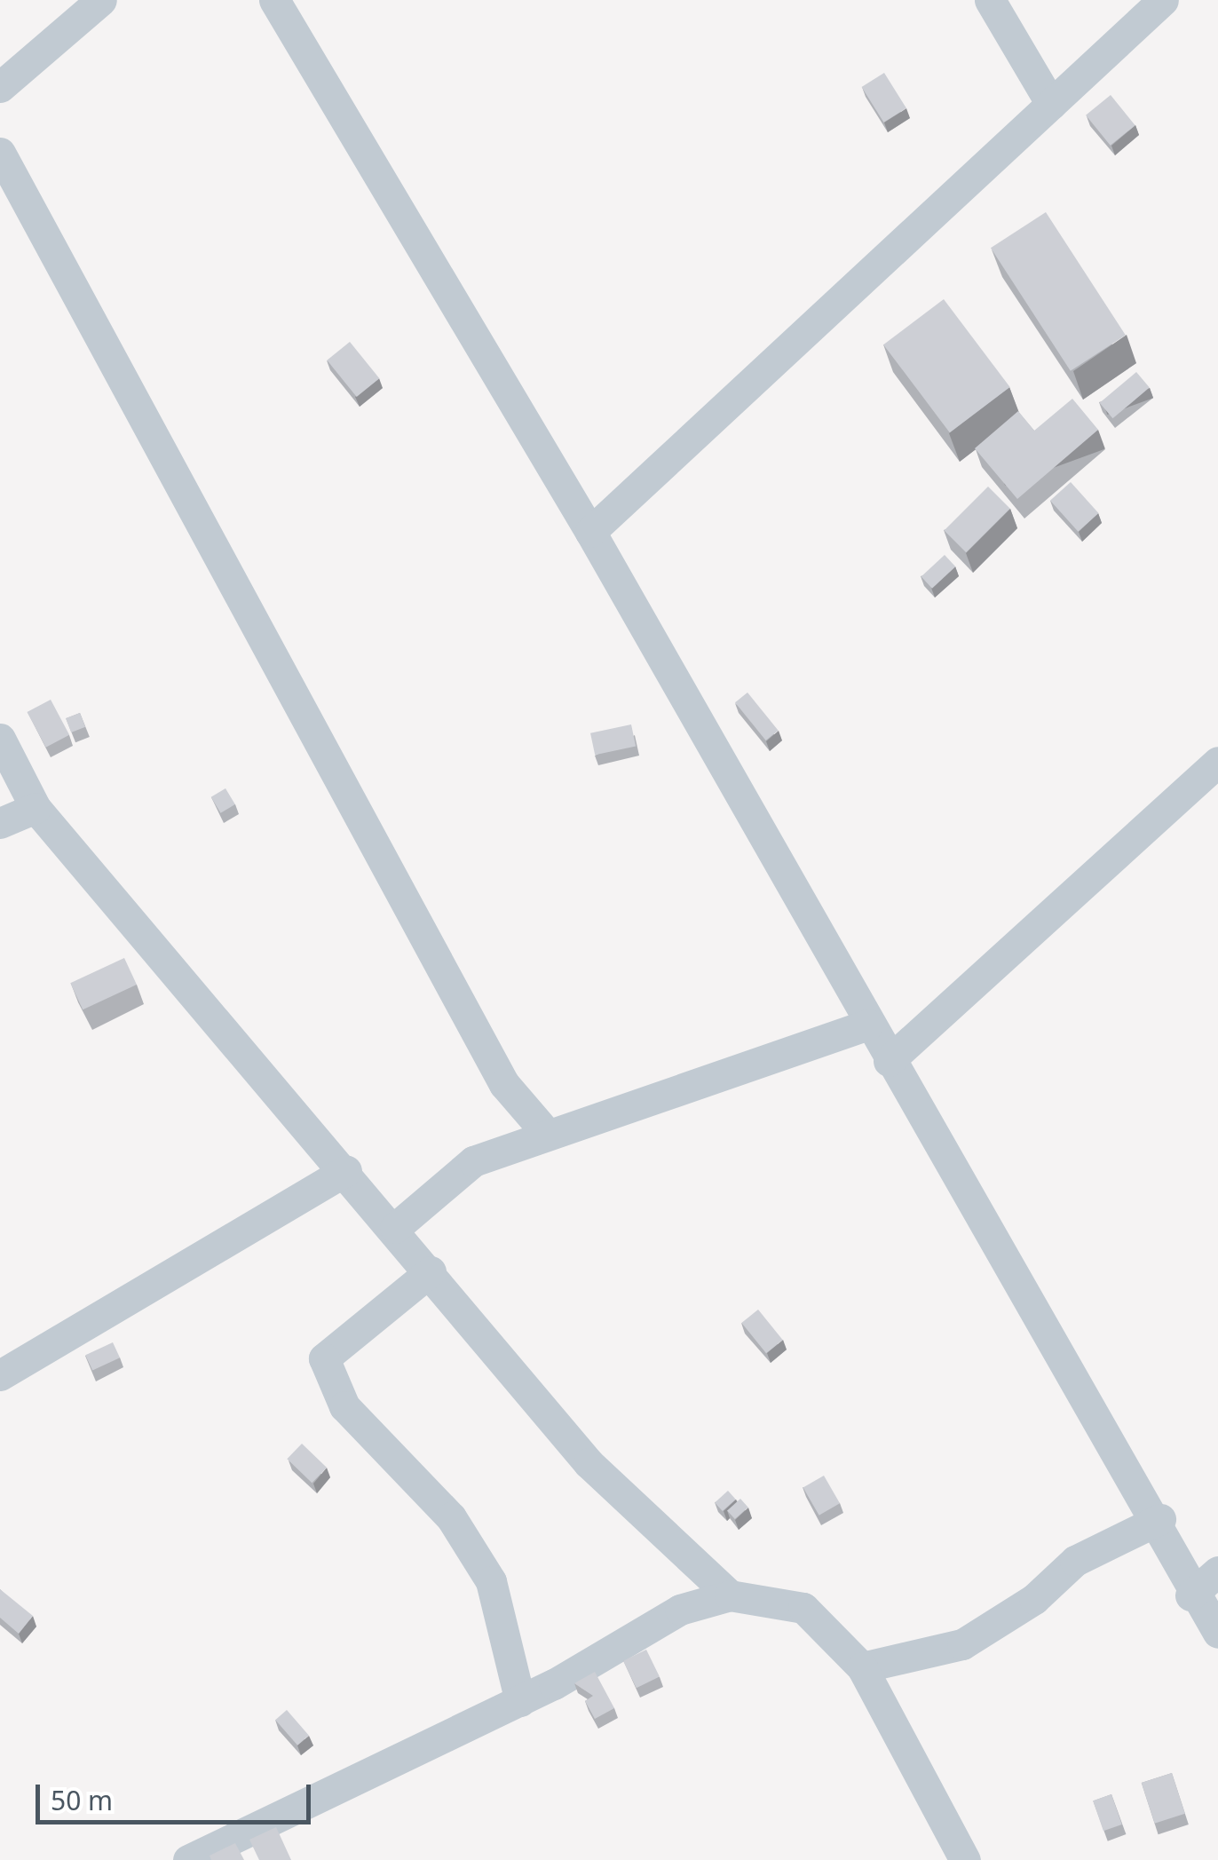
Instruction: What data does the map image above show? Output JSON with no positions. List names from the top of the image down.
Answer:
{
  "scale_bar": "50 m"
}
